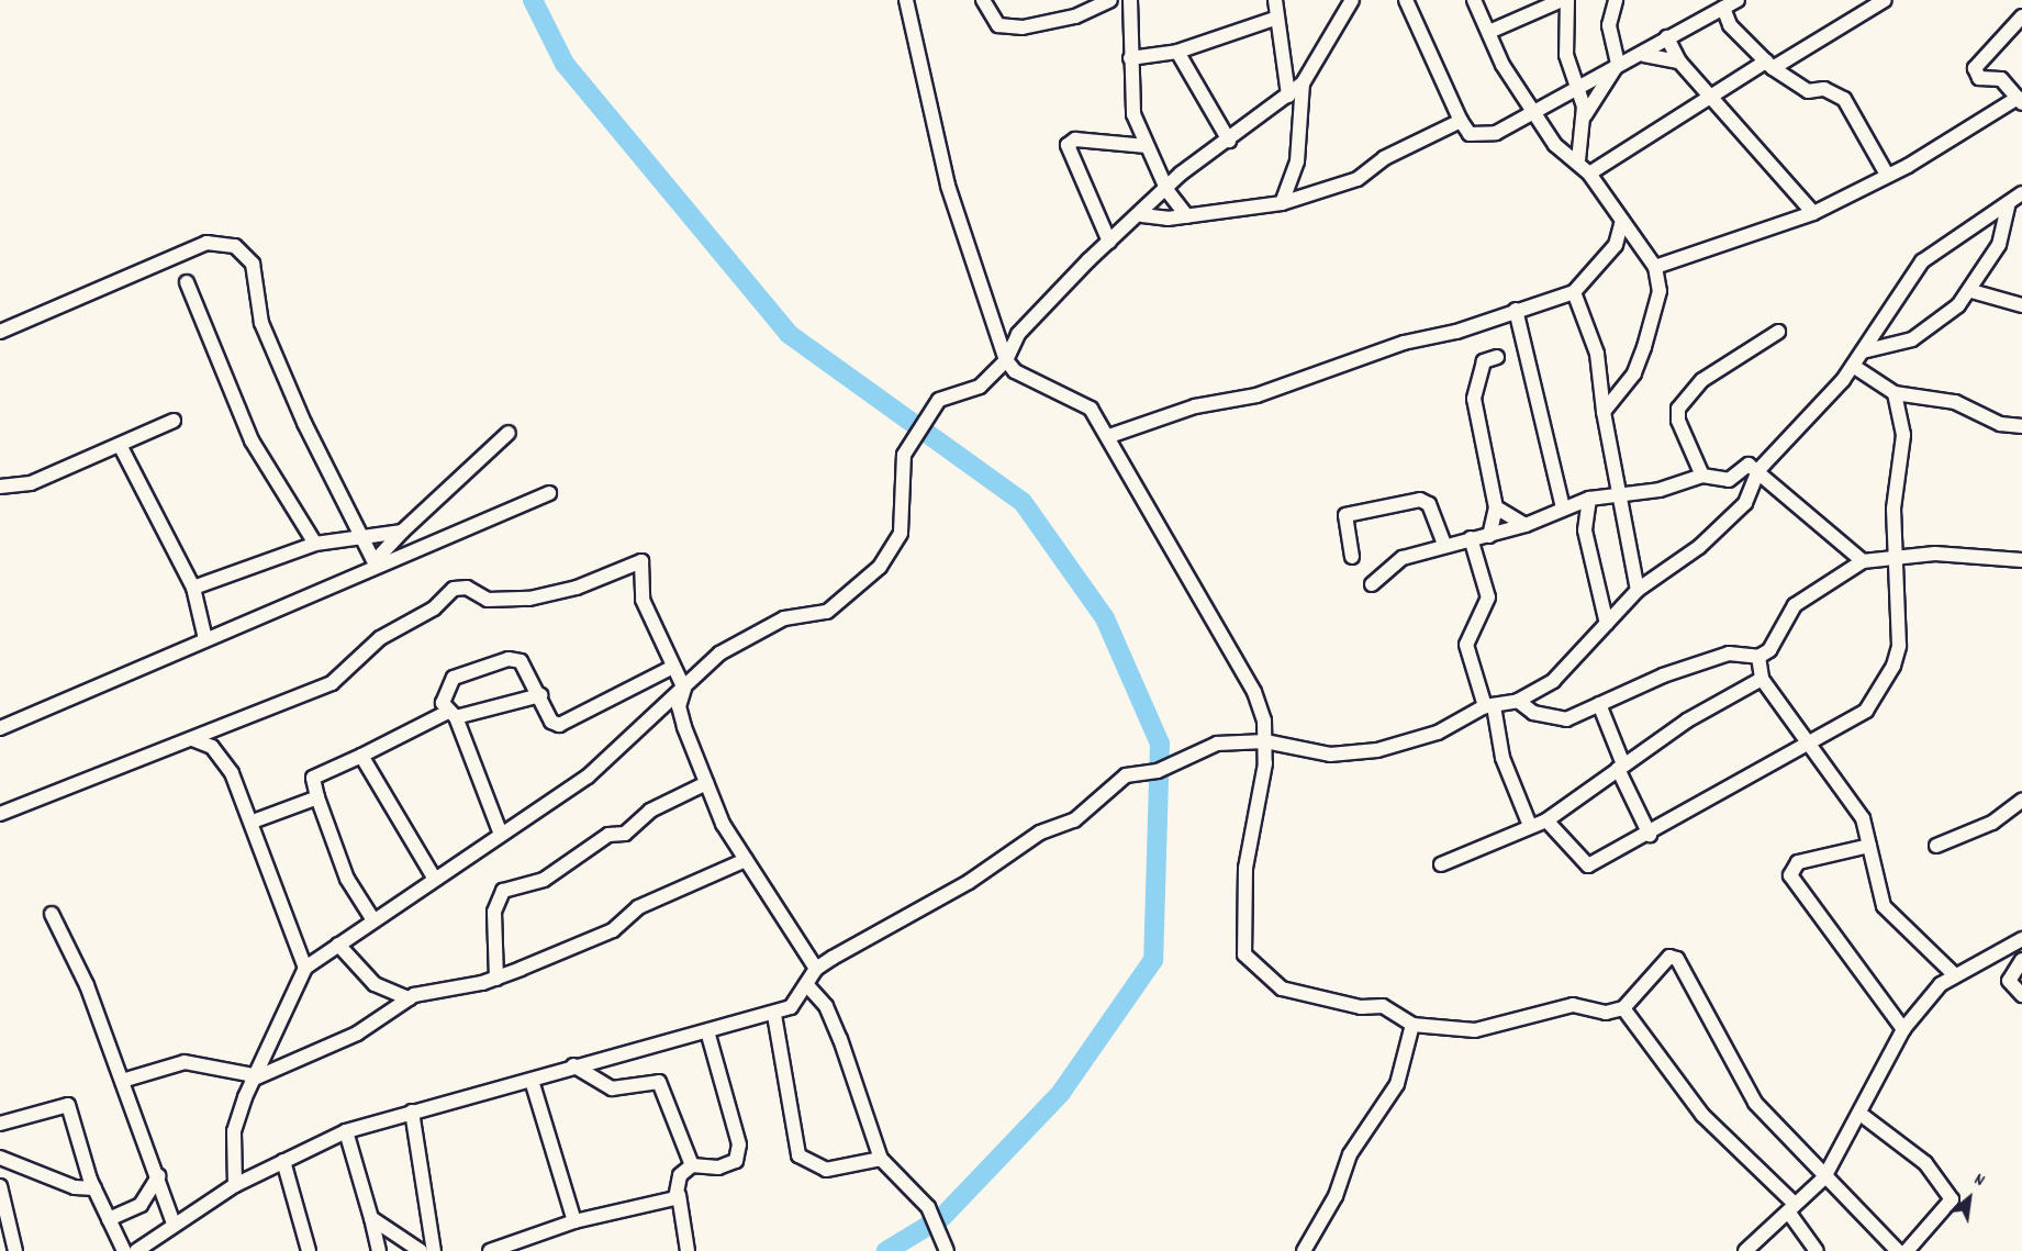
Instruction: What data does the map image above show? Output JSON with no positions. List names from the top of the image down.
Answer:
{
  "north": "top right"
}
